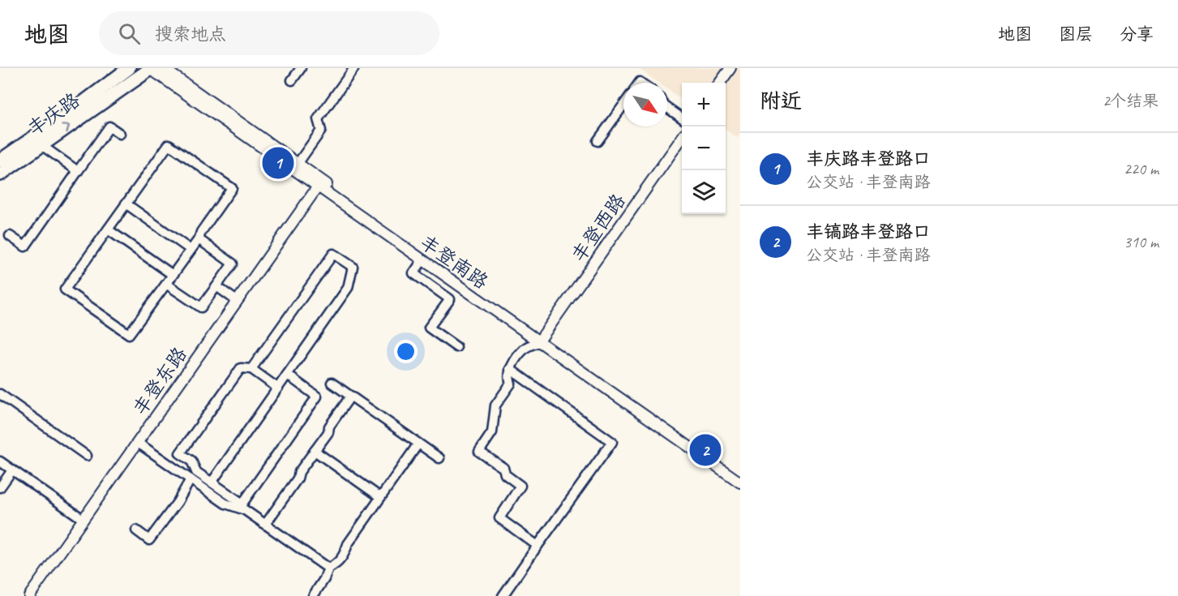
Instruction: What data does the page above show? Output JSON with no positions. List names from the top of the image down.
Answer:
{
  "streets": {
    "main road": ["丰庆路"],
    "street": ["丰登西路", "丰登南路", "丰登东路"]
  },
  "crossings": [
    ["丰庆路", "丰登南路"],
    ["丰登西路", "丰登南路"],
    ["丰登南路", "丰登东路"]
  ],
  "north": "bottom right",
  "page": {
    "header": "地图",
    "search": "搜索地点",
    "nav": ["地图", "图层", "分享"],
    "heading": ["附近", "2个结果"],
    "map_buttons": ["+", "−"],
    "list": [
      {
        "mark": "1",
        "name": "丰庆路丰登路口",
        "note": "公交站 · 丰登南路",
        "value": "220 m"
      },
      {
        "mark": "2",
        "name": "丰镐路丰登路口",
        "note": "公交站 · 丰登南路",
        "value": "310 m"
      }
    ],
    "pins": ["1", "2"]
  }
}
